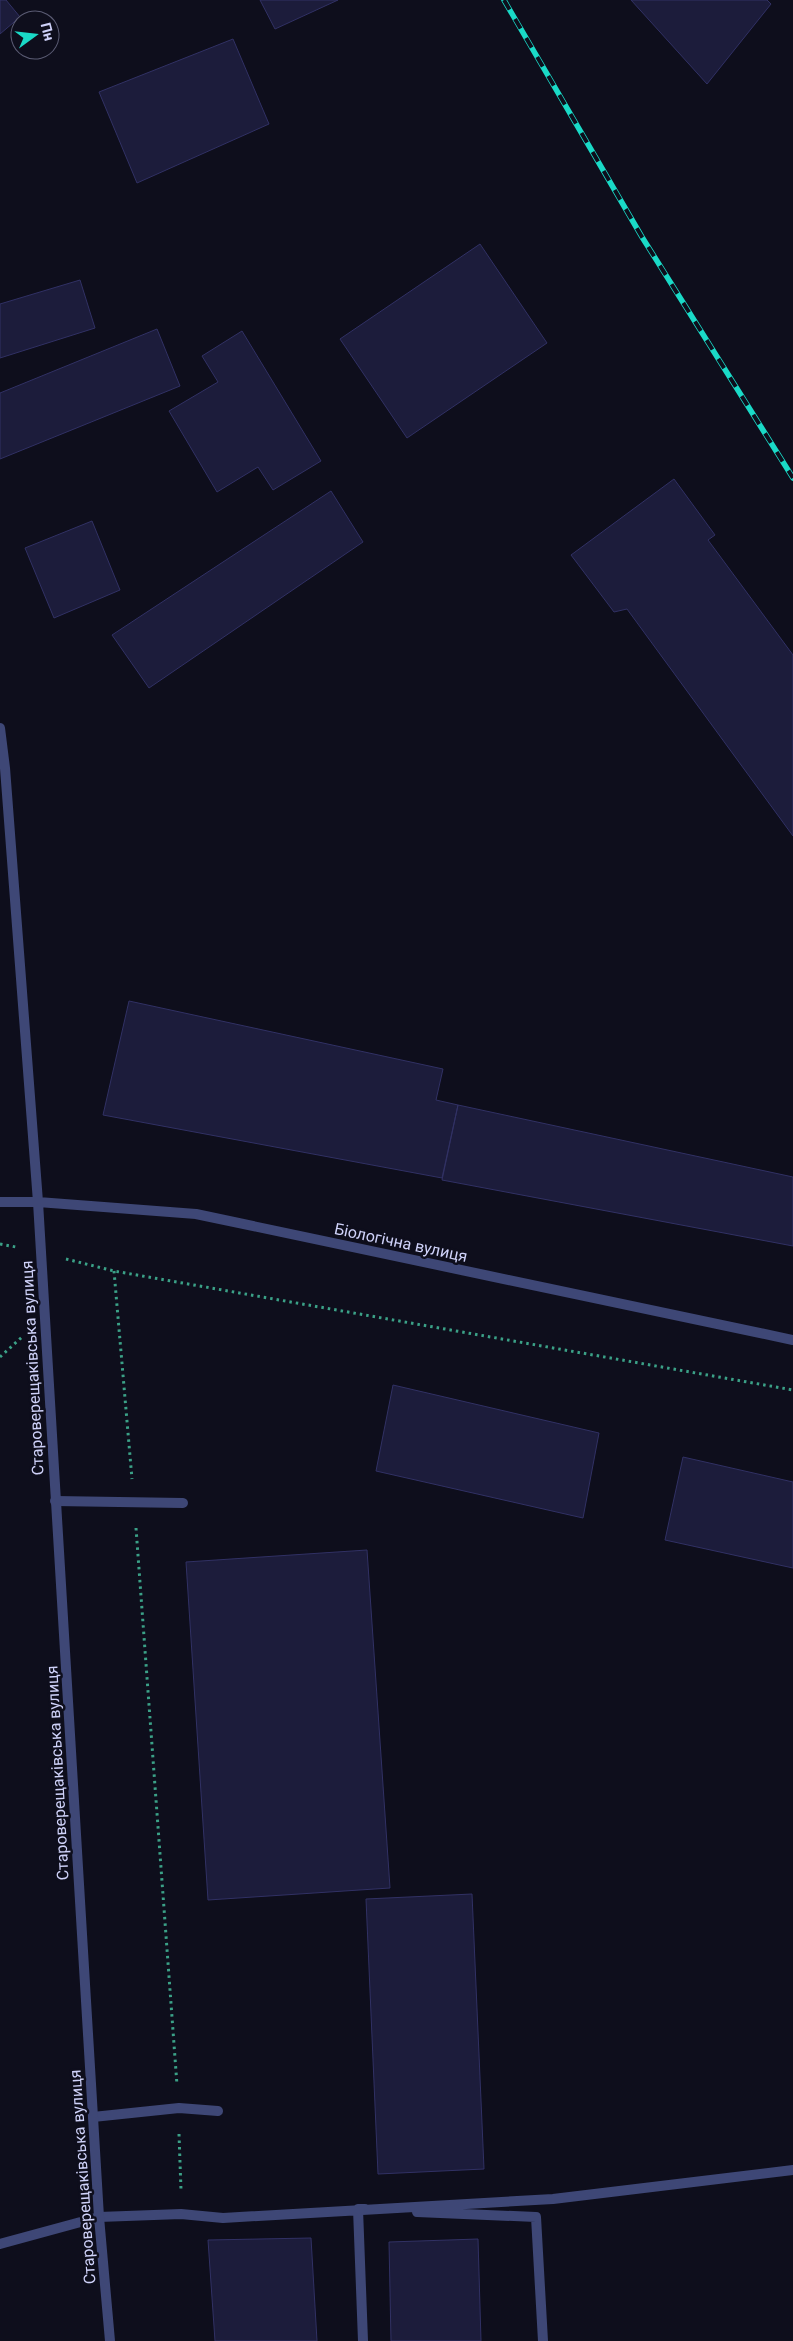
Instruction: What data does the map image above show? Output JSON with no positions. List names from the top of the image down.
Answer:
{
  "streets": {
    "street": ["Біологічна вулиця", "Староверещаківська вулиця"]
  },
  "crossings": [
    ["Біологічна вулиця", "Староверещаківська вулиця"]
  ],
  "north": "right"
}
